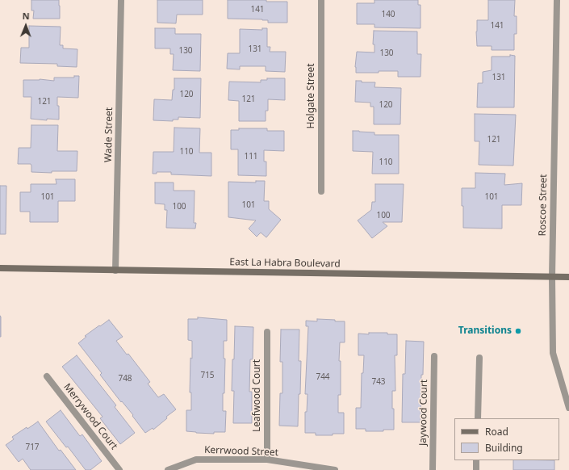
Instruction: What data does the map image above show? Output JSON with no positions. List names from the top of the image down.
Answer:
{
  "streets": {
    "main road": ["East La Habra Boulevard"],
    "street": [
      "Holgate Street",
      "Wade Street",
      "Roscoe Street",
      "Leafwood Court",
      "Jaywood Court",
      "Merrywood Court",
      "Kerrwood Street"
    ]
  },
  "crossings": [
    ["Wade Street", "East La Habra Boulevard"],
    ["Roscoe Street", "East La Habra Boulevard"],
    ["Leafwood Court", "Kerrwood Street"]
  ],
  "places": ["Transitions"],
  "house_numbers": [
    "141",
    "140",
    "141",
    "131",
    "130",
    "130",
    "131",
    "120",
    "121",
    "121",
    "120",
    "121",
    "110",
    "111",
    "110",
    "101",
    "101",
    "101",
    "100",
    "100",
    "715",
    "744",
    "748",
    "743",
    "717"
  ],
  "legend": ["Road", "Building"],
  "north": "top"
}
